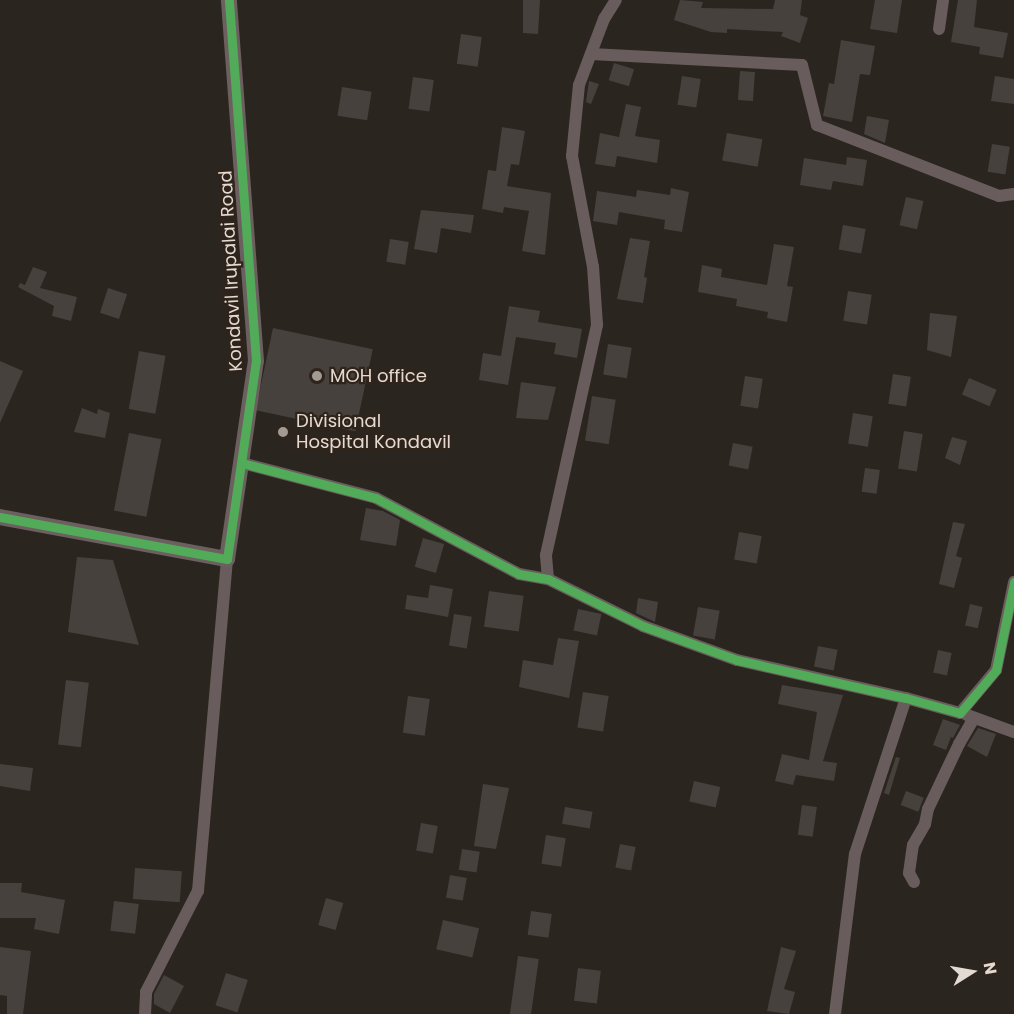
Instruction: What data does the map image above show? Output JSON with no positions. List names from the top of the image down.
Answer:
{
  "streets": {
    "street": ["Kondavil Irupalai Road"]
  },
  "places": ["MOH office", "Divisional Hospital Kondavil"],
  "north": "right"
}
